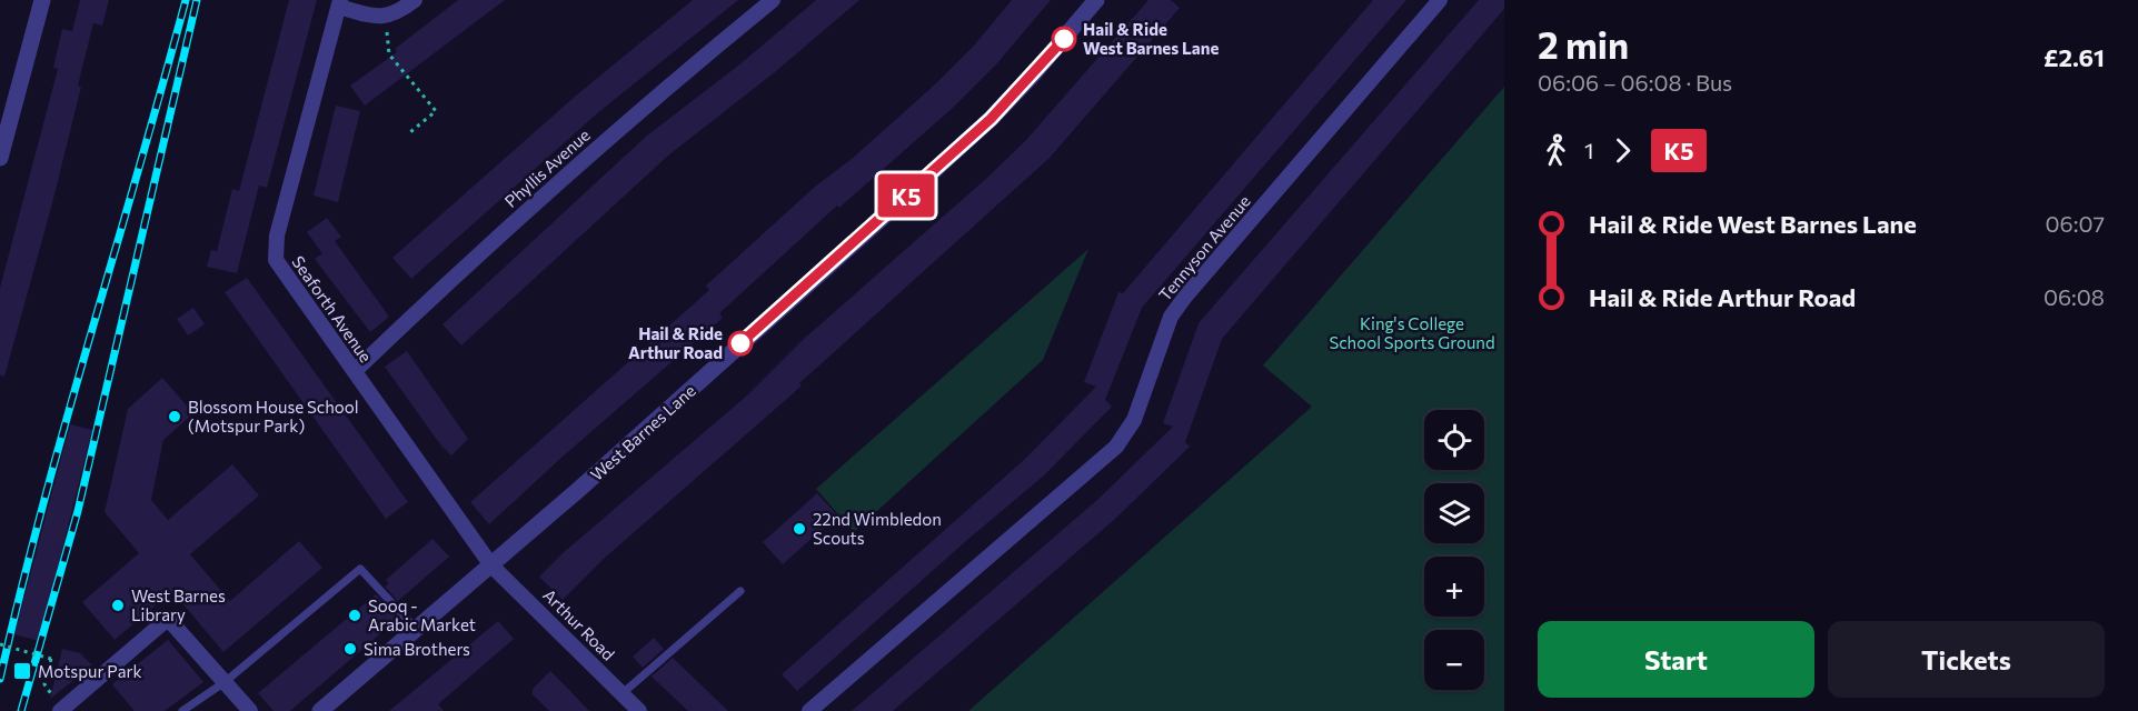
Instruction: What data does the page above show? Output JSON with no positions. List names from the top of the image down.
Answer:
{
  "streets": {
    "street": [
      "Phyllis Avenue",
      "Tennyson Avenue",
      "Seaforth Avenue",
      "West Barnes Lane",
      "Arthur Road"
    ]
  },
  "crossings": [
    ["Phyllis Avenue", "Seaforth Avenue"],
    ["Seaforth Avenue", "West Barnes Lane"],
    ["Seaforth Avenue", "Arthur Road"],
    ["West Barnes Lane", "Arthur Road"]
  ],
  "parks": ["King's College School Sports Ground"],
  "places": {
    "other": [
      "Hail & Ride West Barnes Lane",
      "Hail & Ride Arthur Road",
      "Blossom House School (Motspur Park)",
      "22nd Wimbledon Scouts",
      "West Barnes Library",
      "Sooq - Arabic Market",
      "Sima Brothers"
    ],
    "transit": ["Motspur Park"]
  },
  "lines": ["bus line K5"],
  "page": {
    "on_map": "K5",
    "heading": ["2 min", "06:06 – 06:08 · Bus", "£2.61"],
    "legs": ["1", "K5"],
    "list": [
      {
        "name": "Hail & Ride West Barnes Lane",
        "value": "06:07"
      },
      {
        "name": "Hail & Ride Arthur Road",
        "value": "06:08"
      }
    ],
    "map_buttons": ["+", "−"],
    "buttons": ["Start", "Tickets"]
  }
}
